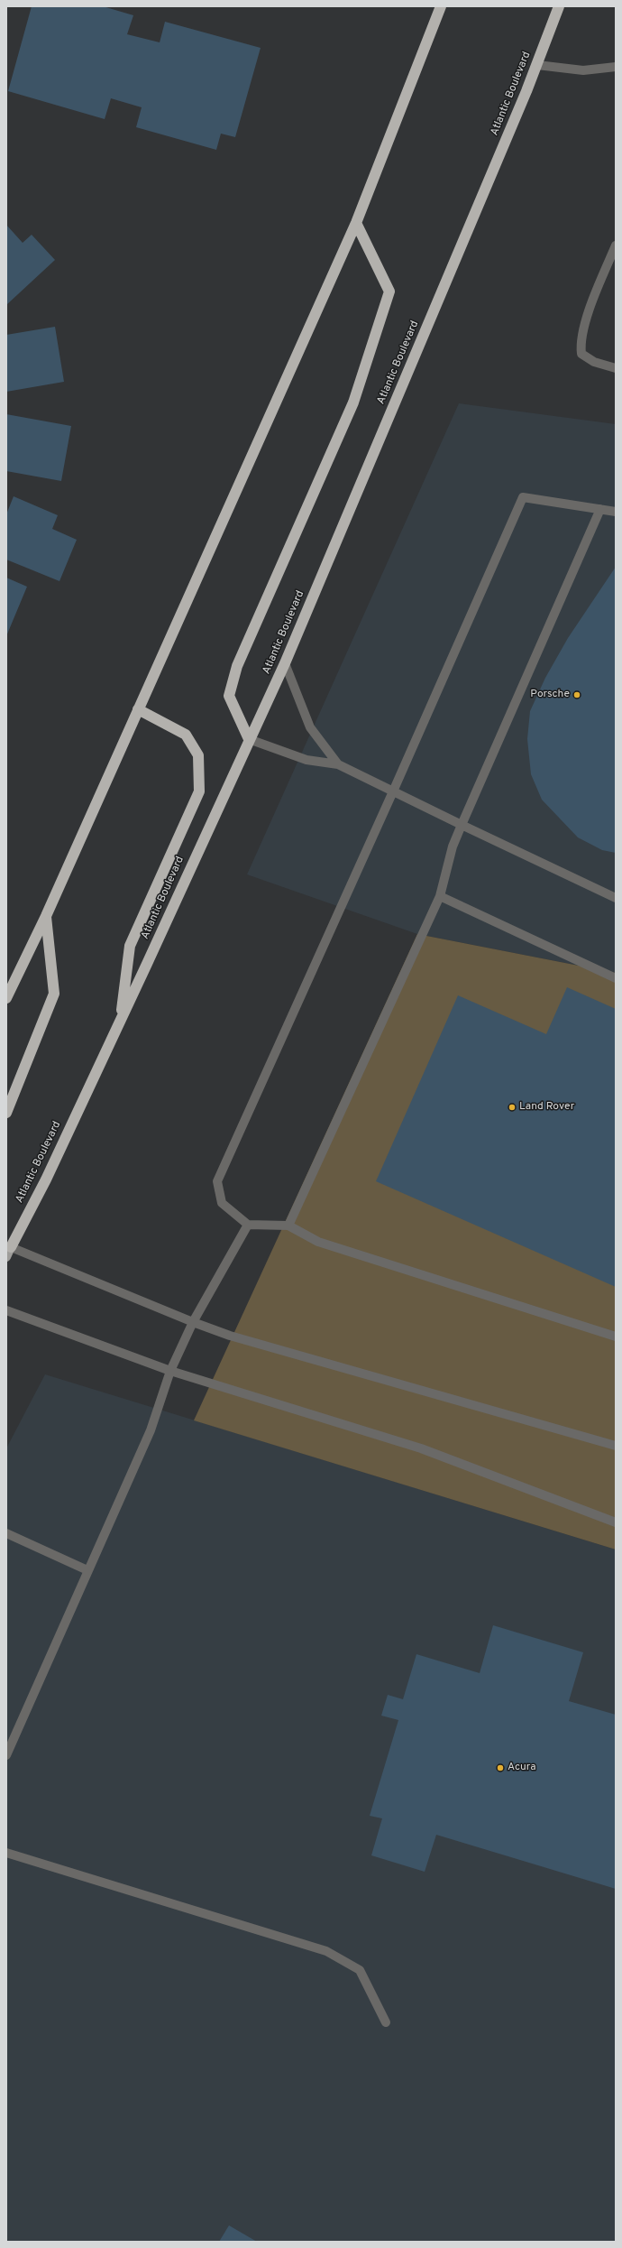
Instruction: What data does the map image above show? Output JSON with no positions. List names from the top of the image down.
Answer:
{
  "streets": {
    "highway": ["Atlantic Boulevard"]
  },
  "places": ["Porsche", "Land Rover", "Acura"]
}
